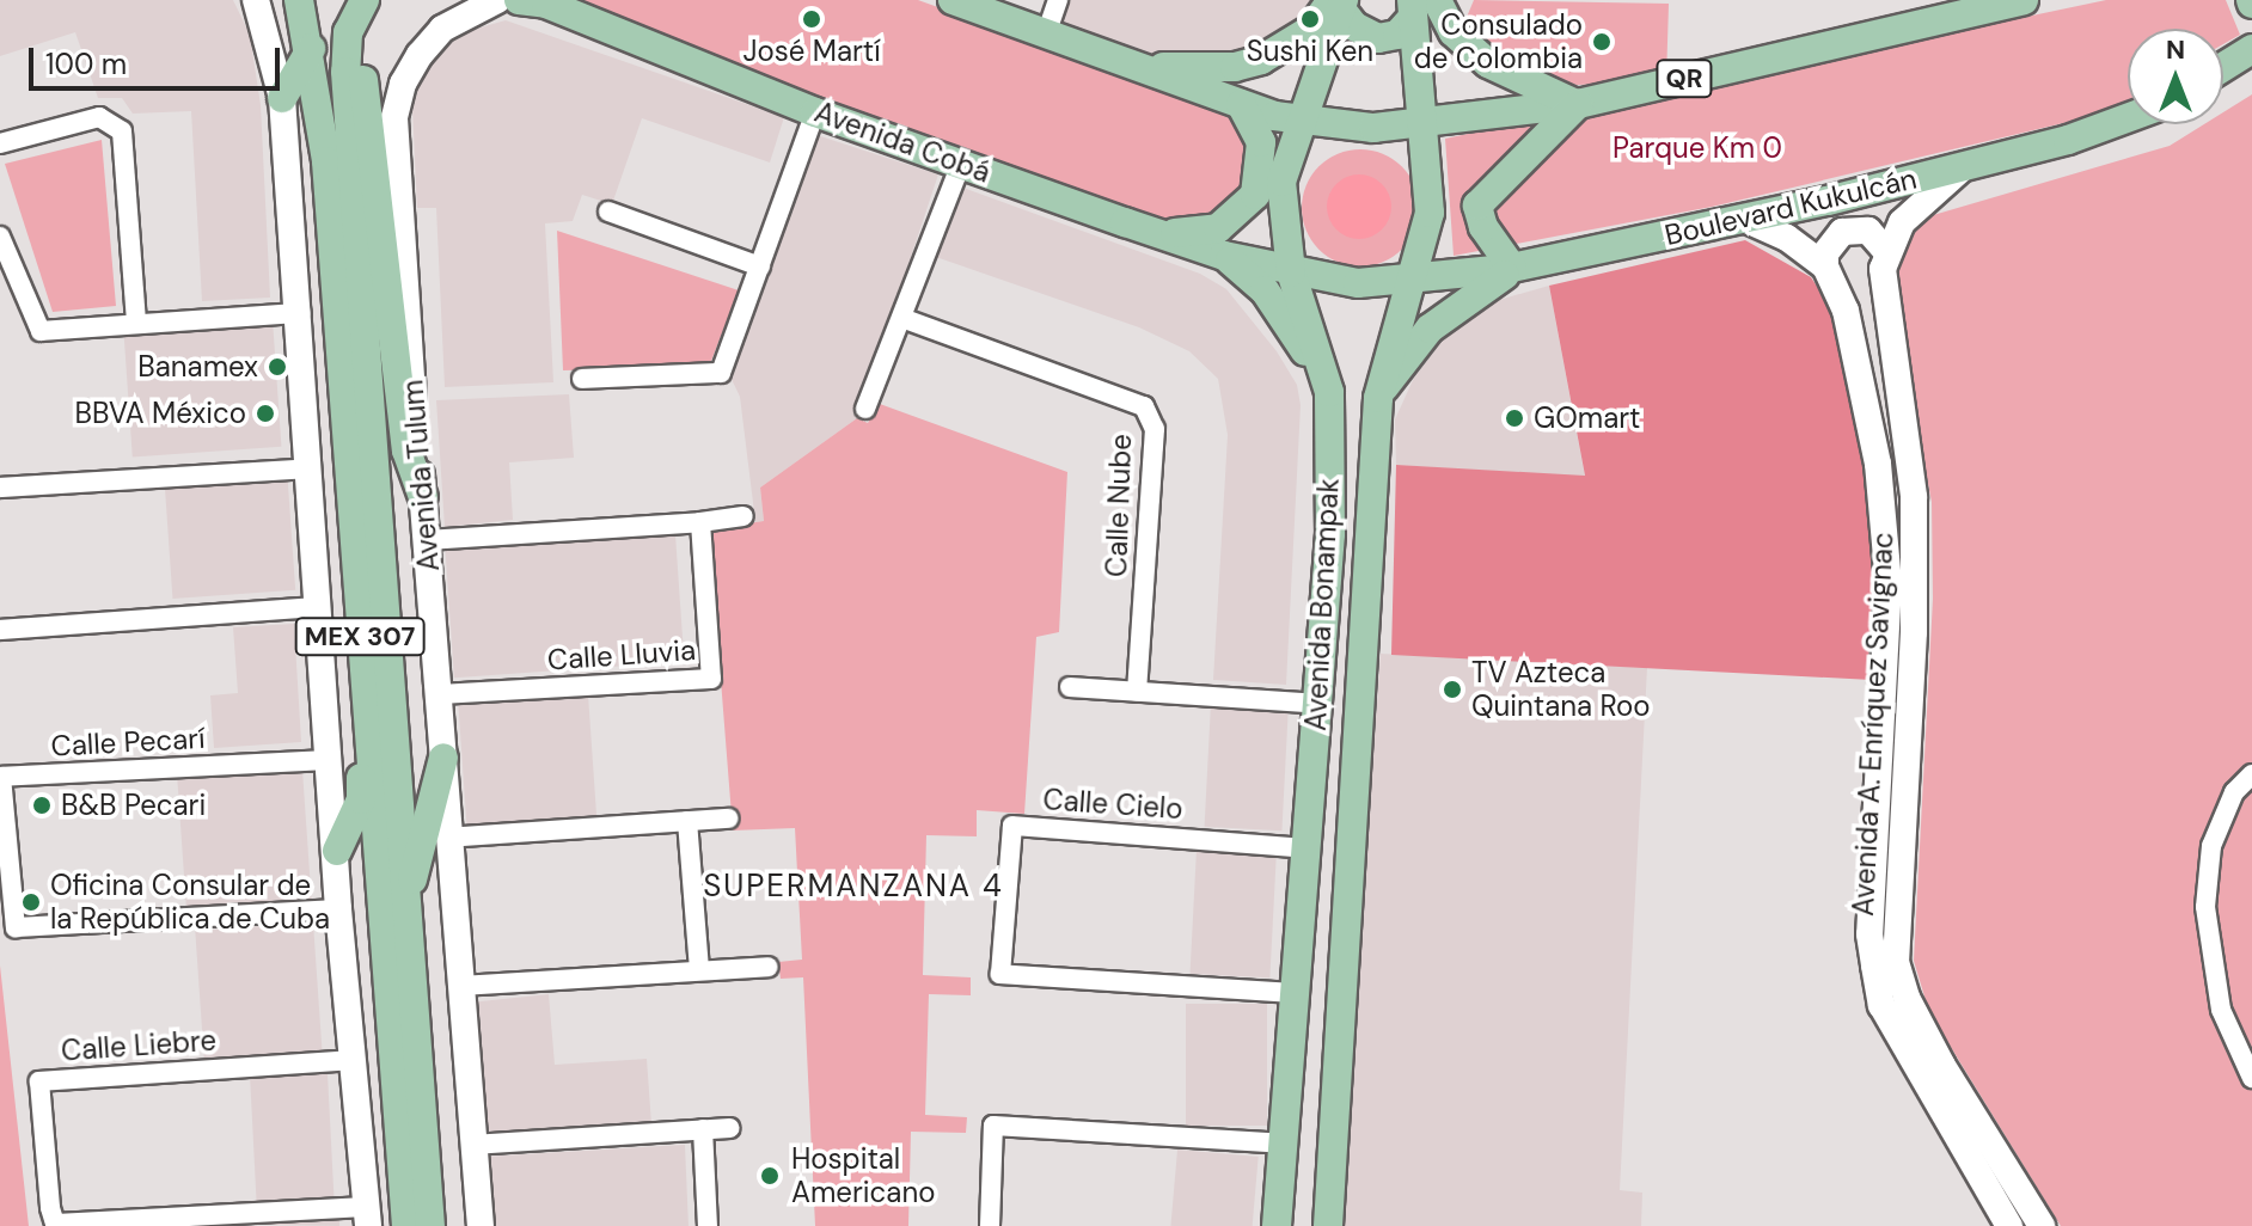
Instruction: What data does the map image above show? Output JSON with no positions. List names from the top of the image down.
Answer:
{
  "streets": {
    "main road": [
      "QR",
      "Avenida Cobá",
      "Boulevard Kukulcán",
      "Avenida Tulum",
      "Avenida Bonampak",
      "MEX 307"
    ],
    "street": [
      "Calle Nube",
      "Calle Lluvia",
      "Avenida A. Enríquez Savignac",
      "Calle Pecarí",
      "Calle Cielo",
      "Calle Liebre"
    ]
  },
  "crossings": [
    ["QR", "Avenida Bonampak"],
    ["Avenida Cobá", "Boulevard Kukulcán"],
    ["Avenida Cobá", "Avenida Bonampak"],
    ["Boulevard Kukulcán", "Avenida Bonampak"],
    ["Boulevard Kukulcán", "Avenida A. Enríquez Savignac"],
    ["Avenida Tulum", "Calle Lluvia"],
    ["Avenida Bonampak", "Calle Cielo"]
  ],
  "districts": ["SUPERMANZANA 4"],
  "parks": ["Parque Km 0"],
  "places": [
    "José Martí",
    "Sushi Ken",
    "Consulado de Colombia",
    "Banamex",
    "BBVA México",
    "GOmart",
    "TV Azteca Quintana Roo",
    "B&B Pecari",
    "Oficina Consular de la República de Cuba",
    "Hospital Americano"
  ],
  "scale_bar": "100 m",
  "north": "top"
}
